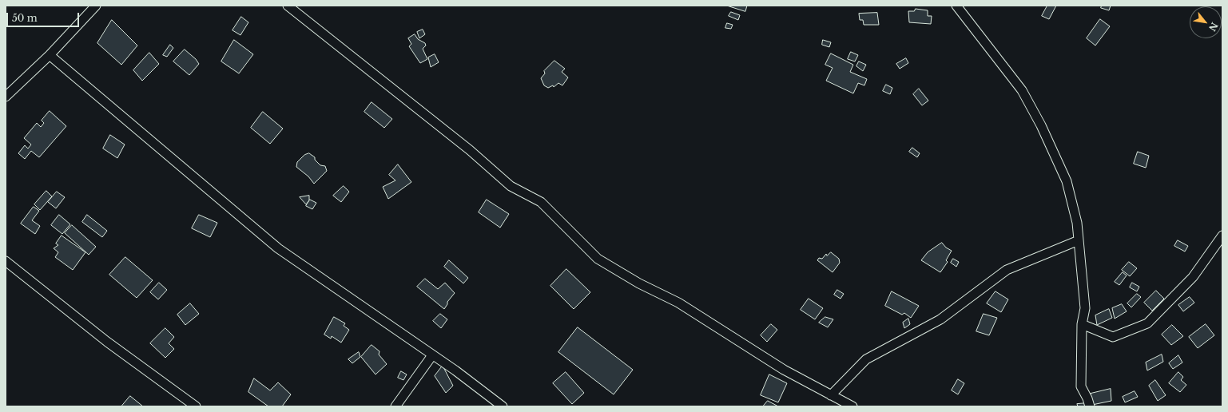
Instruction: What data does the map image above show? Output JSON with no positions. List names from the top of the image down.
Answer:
{
  "scale_bar": "50 m",
  "north": "bottom right"
}
